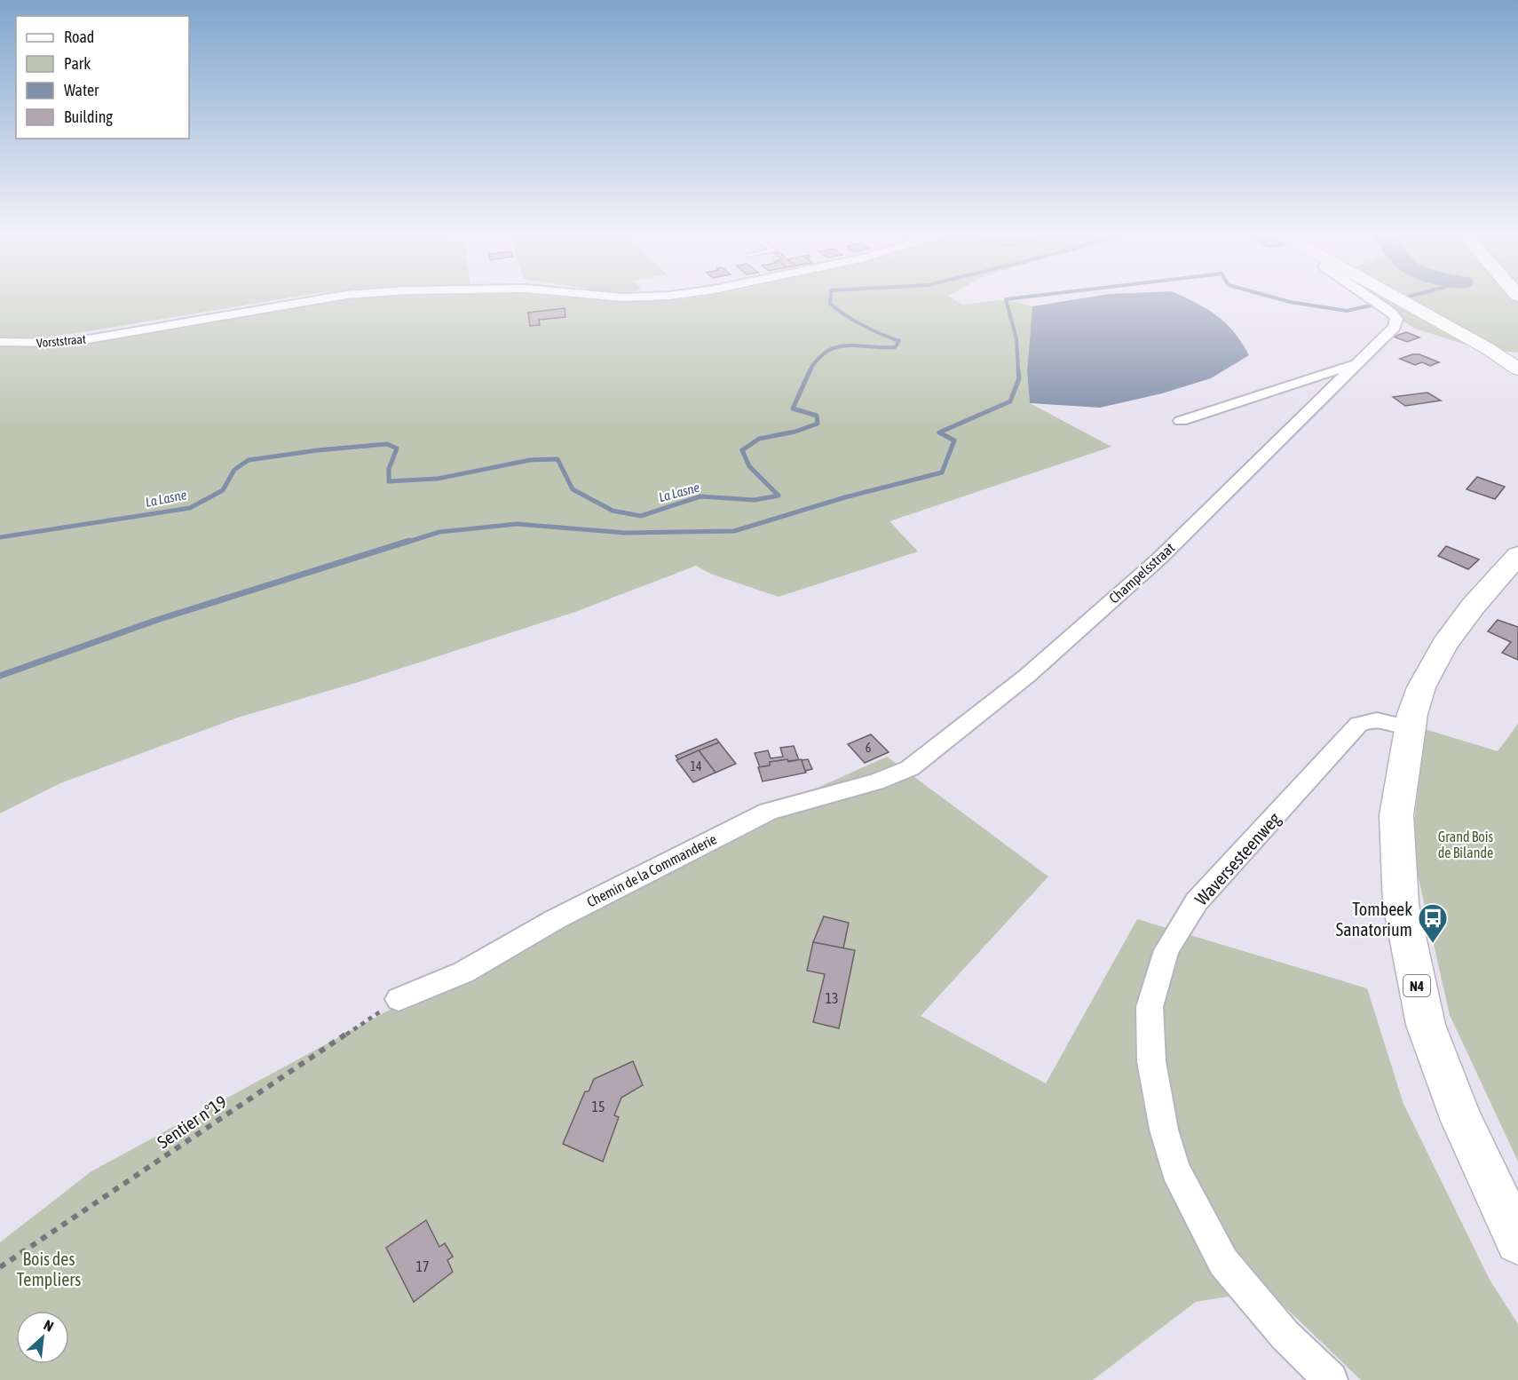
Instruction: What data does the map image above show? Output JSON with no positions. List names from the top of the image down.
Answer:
{
  "streets": {
    "main road": ["N4"],
    "street": [
      "Vorststraat",
      "Champelsstraat",
      "Waversesteenweg",
      "Chemin de la Commanderie"
    ],
    "path": ["Sentier n°19"]
  },
  "crossings": [
    ["Champelsstraat", "Chemin de la Commanderie"],
    ["Waversesteenweg", "N4"],
    ["Chemin de la Commanderie", "Sentier n°19"]
  ],
  "water": ["La Lasne"],
  "parks": ["Grand Bois de Bilande", "Bois des Templiers"],
  "places": {
    "bus stop": ["Tombeek Sanatorium"]
  },
  "house_numbers": [
    "6",
    "14",
    "13",
    "15",
    "17"
  ],
  "legend": [
    "Road",
    "Park",
    "Water",
    "Building"
  ],
  "north": "top right"
}
